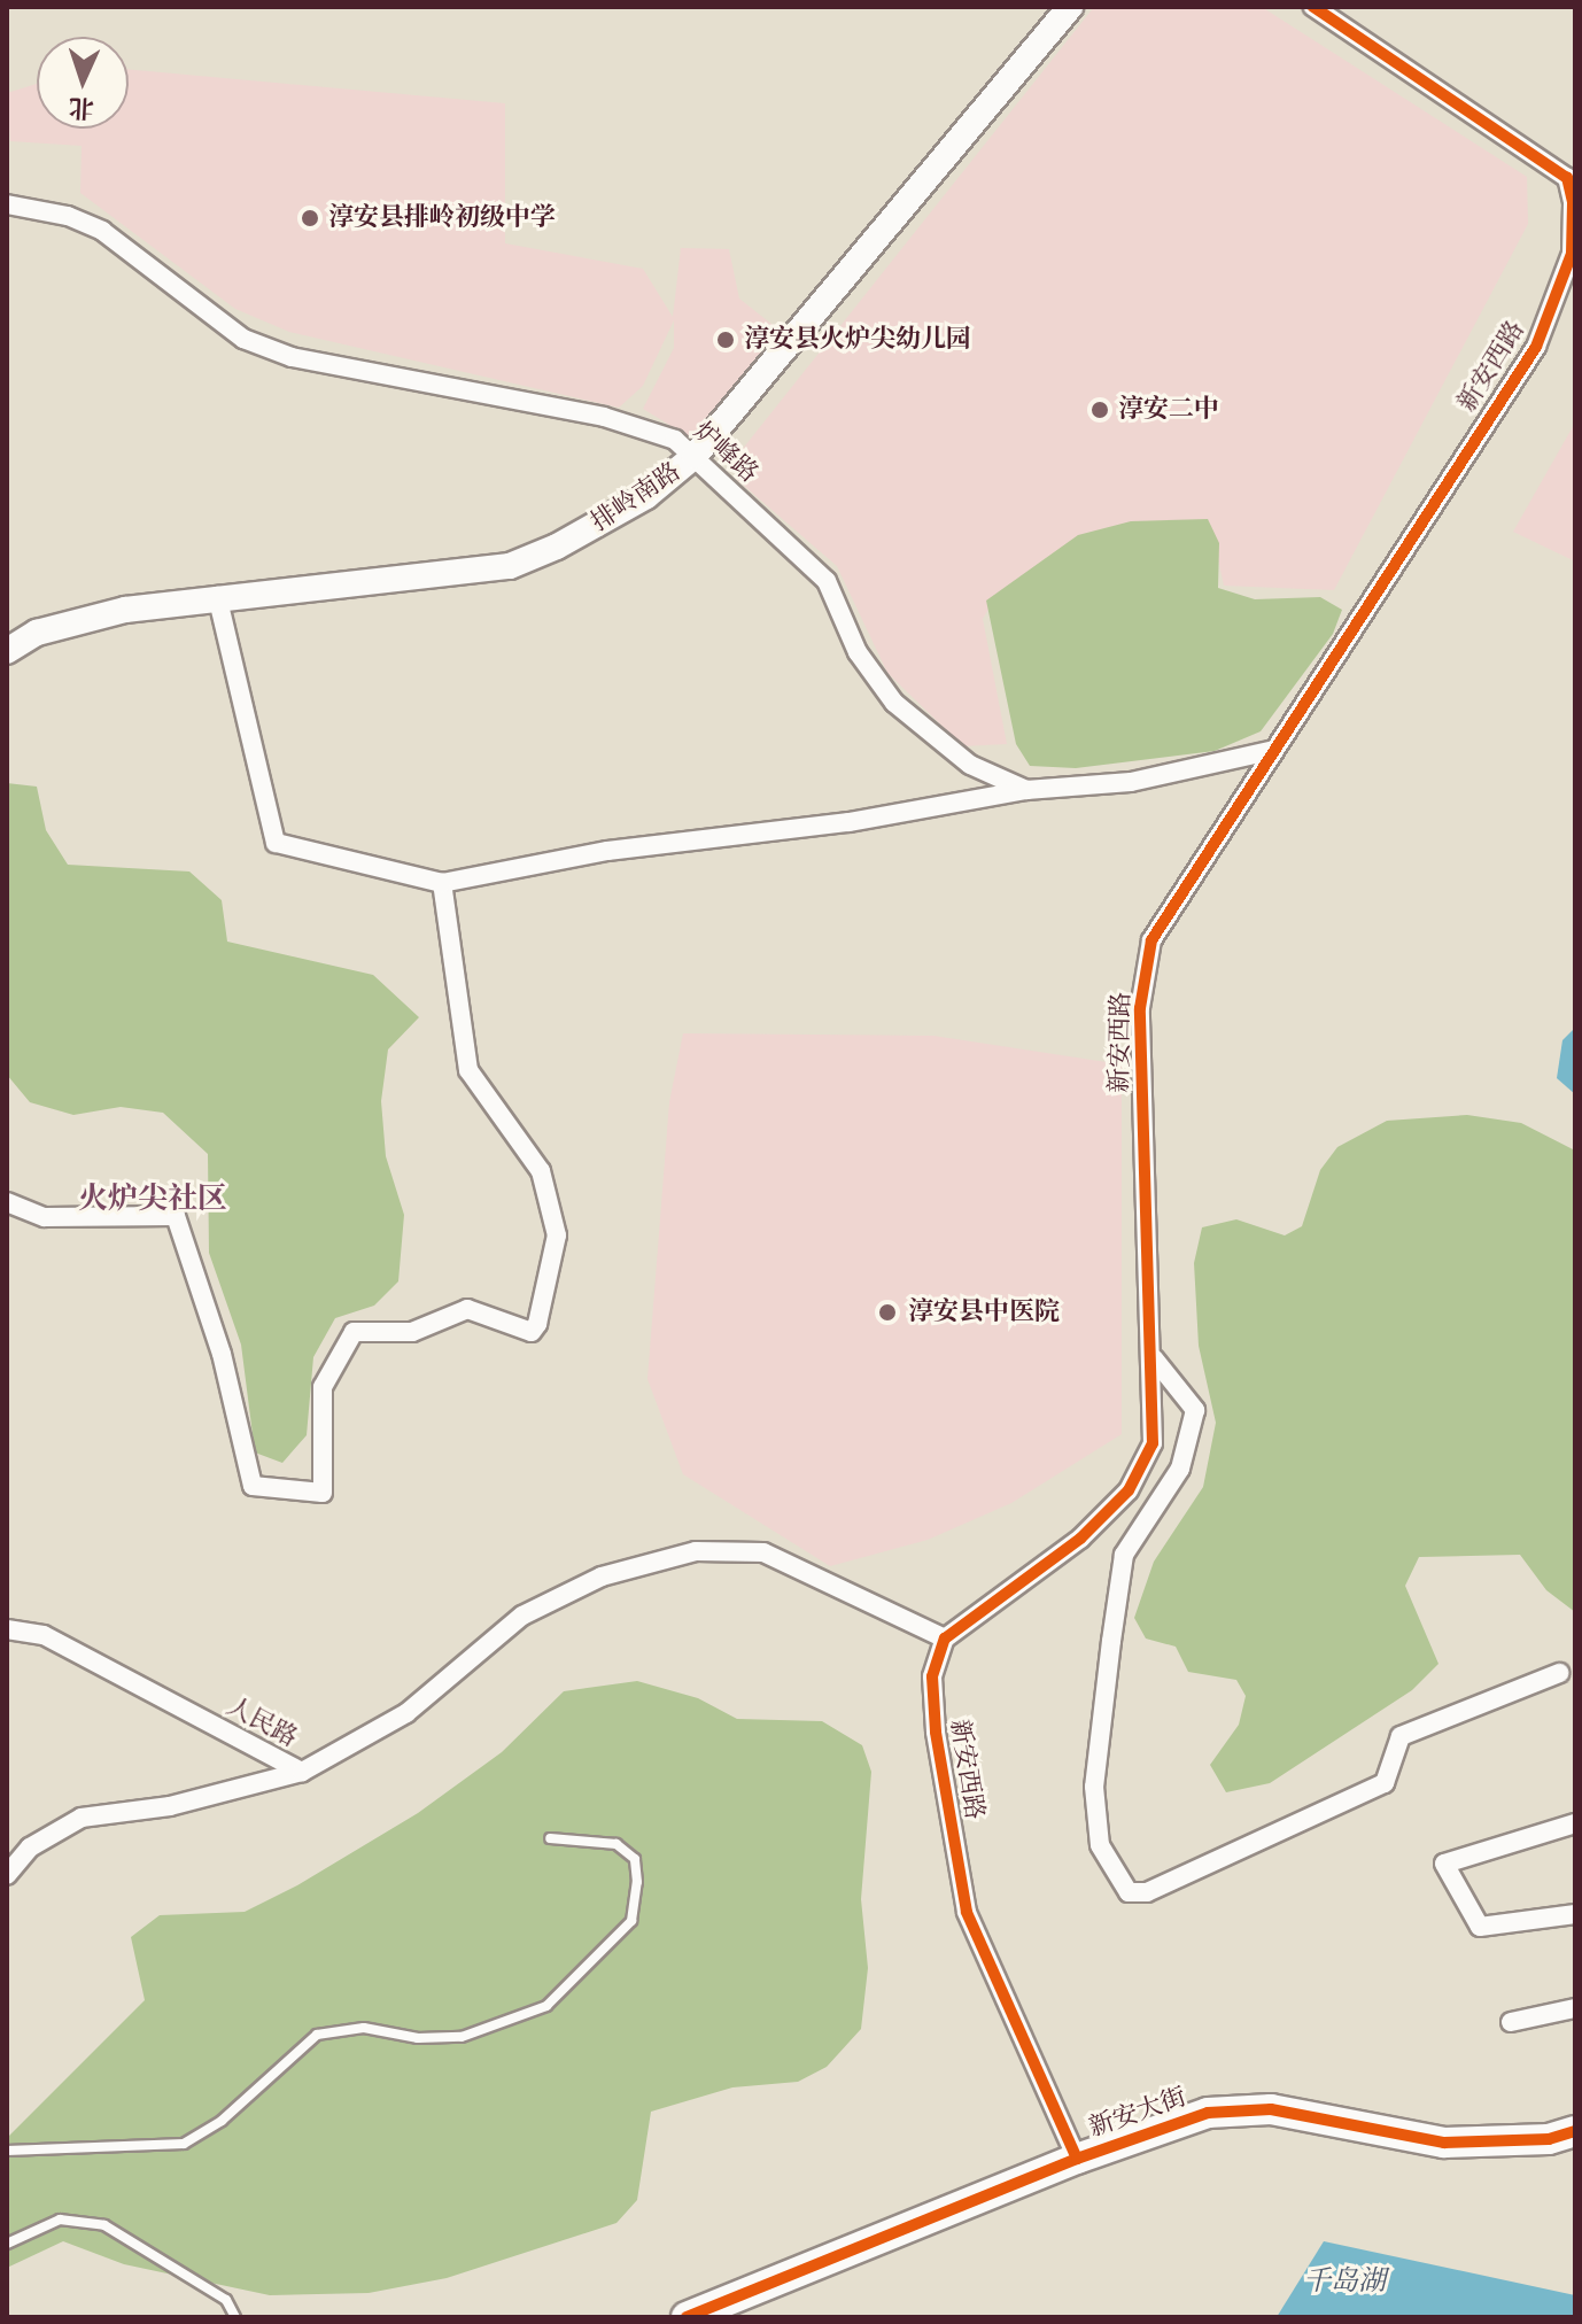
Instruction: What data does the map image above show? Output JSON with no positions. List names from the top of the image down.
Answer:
{
  "streets": {
    "main road": ["新安大街"],
    "street": [
      "新安西路",
      "炉峰路",
      "排岭南路",
      "人民路"
    ]
  },
  "crossings": [
    ["新安西路", "炉峰路"],
    ["新安西路", "新安大街"],
    ["炉峰路", "排岭南路"]
  ],
  "districts": ["火炉尖社区"],
  "water": ["千岛湖"],
  "places": [
    "淳安县排岭初级中学",
    "淳安县火炉尖幼儿园",
    "淳安二中",
    "淳安县中医院"
  ],
  "north": "bottom"
}
